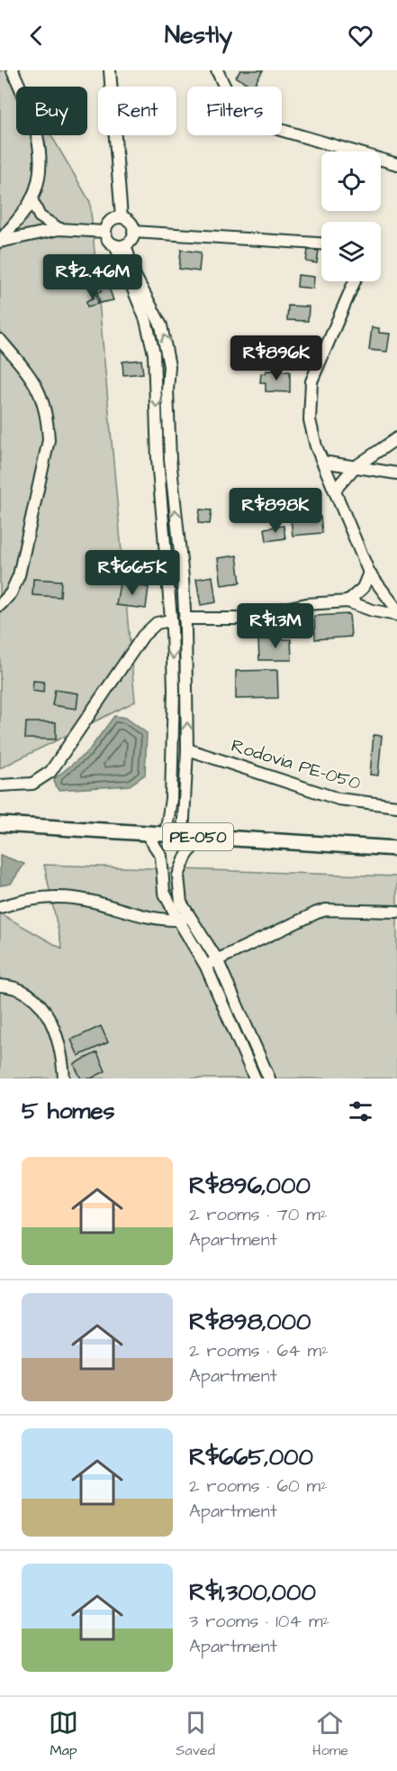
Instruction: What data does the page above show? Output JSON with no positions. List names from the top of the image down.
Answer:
{
  "streets": {
    "main road": ["PE-050"],
    "street": ["Rodovia PE-050"]
  },
  "page": {
    "header": "Nestly",
    "chip": ["Buy", "Rent", "Filters"],
    "price": [
      "R$2.46M",
      "R$896K",
      "R$898K",
      "R$665K",
      "R$1.3M"
    ],
    "heading": "5 homes",
    "list": [
      {
        "name": "R$896,000",
        "note": "2 rooms · 70 m² · Apartment"
      },
      {
        "name": "R$898,000",
        "note": "2 rooms · 64 m² · Apartment"
      },
      {
        "name": "R$665,000",
        "note": "2 rooms · 60 m² · Apartment"
      },
      {
        "name": "R$1,300,000",
        "note": "3 rooms · 104 m² · Apartment"
      }
    ],
    "tabs": ["Map", "Saved", "Home"]
  }
}
